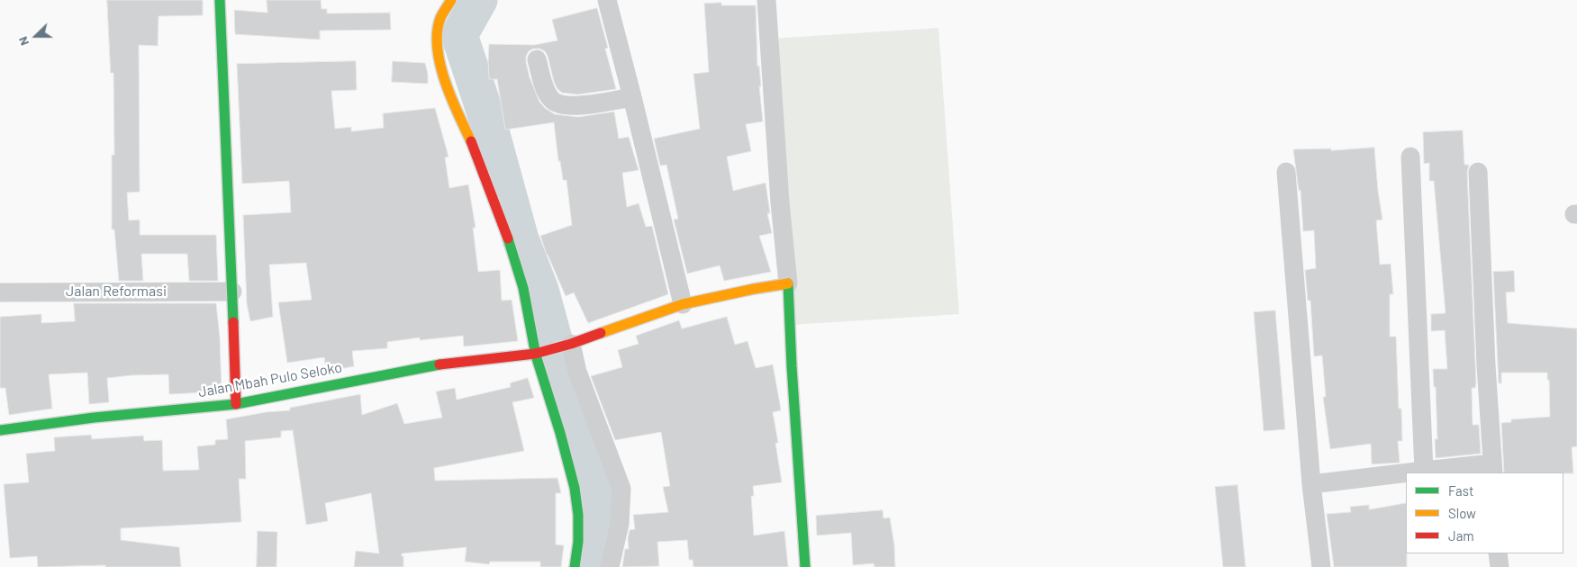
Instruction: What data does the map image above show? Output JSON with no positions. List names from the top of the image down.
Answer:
{
  "streets": {
    "street": ["Jalan Reformasi", "Jalan Mbah Pulo Seloko"]
  },
  "legend": ["Fast", "Slow", "Jam"],
  "north": "left"
}
